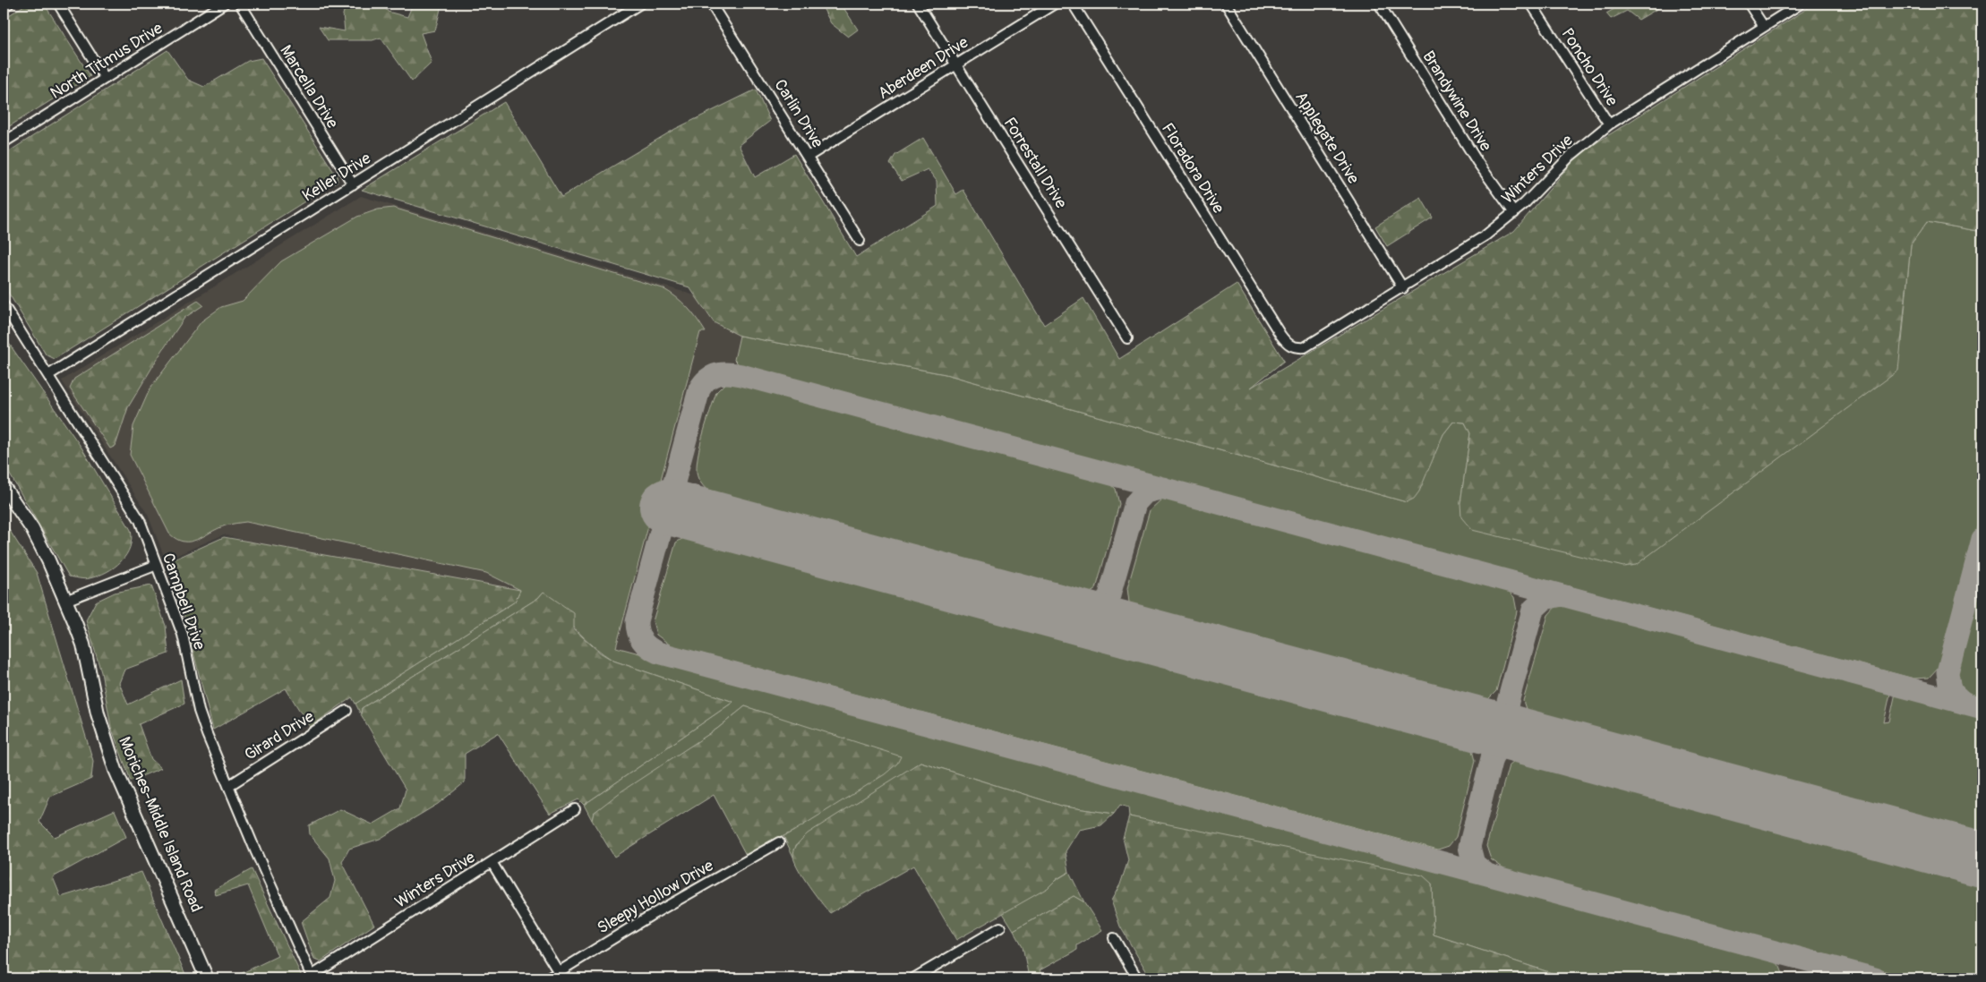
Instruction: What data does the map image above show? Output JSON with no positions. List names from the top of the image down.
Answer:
{
  "streets": {
    "main road": ["Moriches-Middle Island Road"],
    "street": [
      "North Titmus Drive",
      "Poncho Drive",
      "Aberdeen Drive",
      "Marcella Drive",
      "Brandywine Drive",
      "Carlin Drive",
      "Applegate Drive",
      "Forrestall Drive",
      "Floradora Drive",
      "Winters Drive",
      "Keller Drive",
      "Campbell Drive",
      "Girard Drive",
      "Sleepy Hollow Drive"
    ]
  },
  "crossings": [
    ["Poncho Drive", "Winters Drive"],
    ["Aberdeen Drive", "Carlin Drive"],
    ["Aberdeen Drive", "Forrestall Drive"],
    ["Marcella Drive", "Keller Drive"],
    ["Brandywine Drive", "Winters Drive"],
    ["Applegate Drive", "Winters Drive"],
    ["Floradora Drive", "Winters Drive"],
    ["Winters Drive", "Campbell Drive"],
    ["Keller Drive", "Campbell Drive"],
    ["Campbell Drive", "Girard Drive"]
  ]
}
